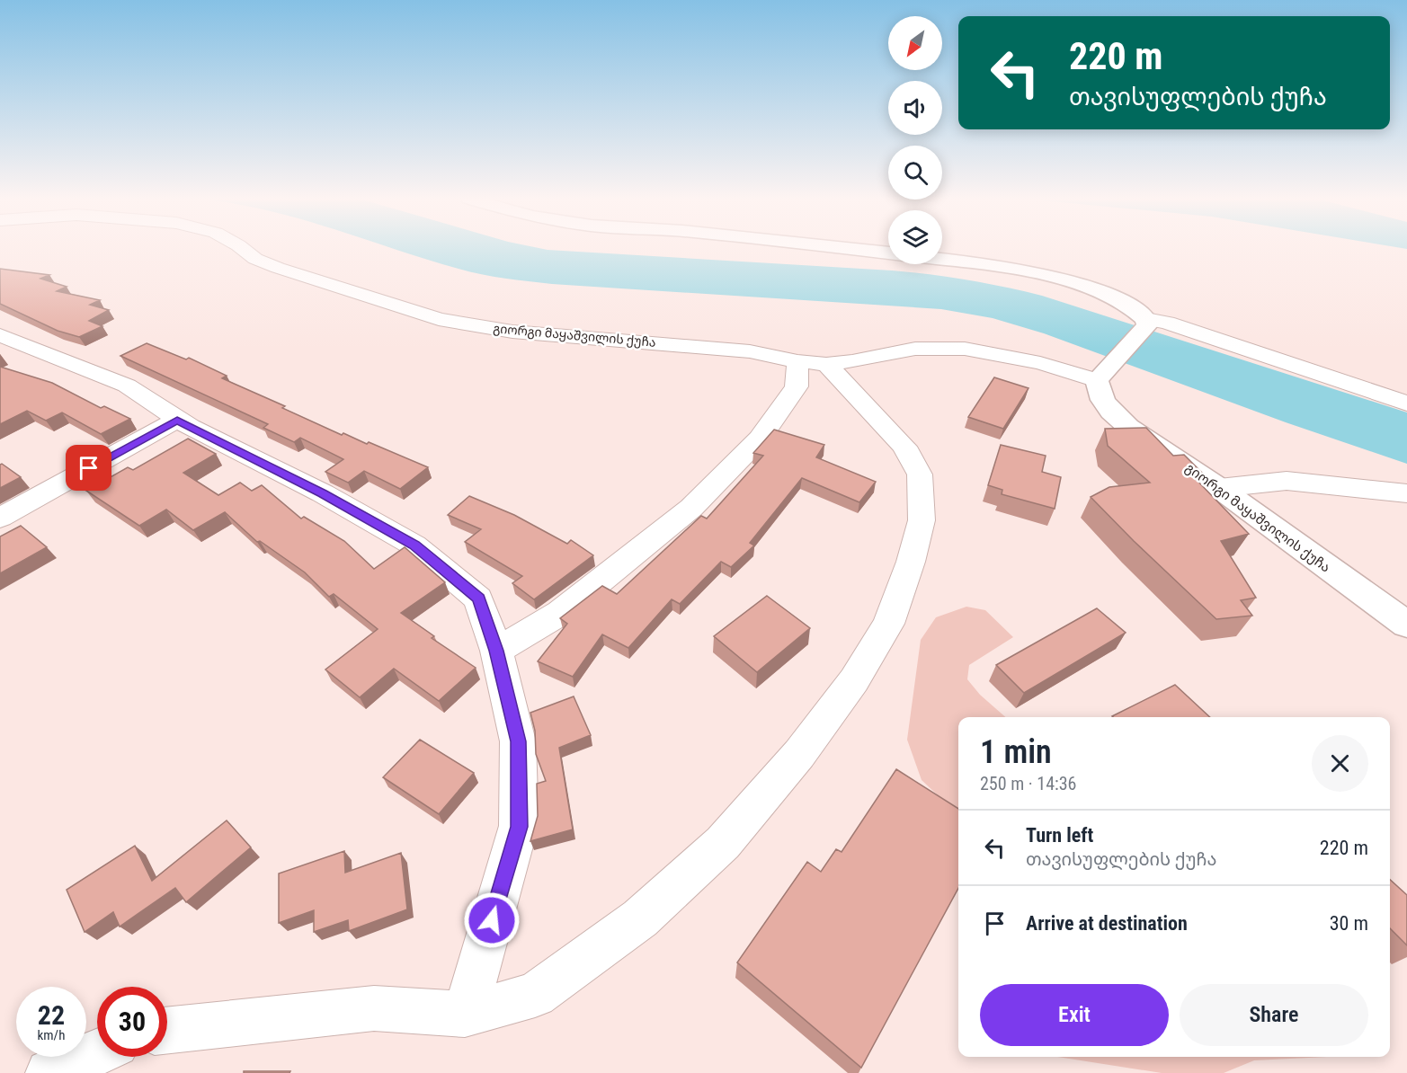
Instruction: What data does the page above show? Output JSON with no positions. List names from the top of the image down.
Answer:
{
  "streets": {
    "street": ["გიორგი მაყაშვილის ქუჩა"]
  },
  "north": "bottom left",
  "page": {
    "turn": ["220 m", "თავისუფლების ქუჩა"],
    "heading": ["1 min", "250 m · 14:36"],
    "list": [
      {
        "name": "Turn left",
        "note": "თავისუფლების ქუჩა",
        "value": "220 m"
      },
      {
        "name": "Arrive at destination",
        "value": "30 m"
      }
    ],
    "buttons": ["Exit", "Share"],
    "speed": "22 km/h",
    "limit": "30"
  }
}
